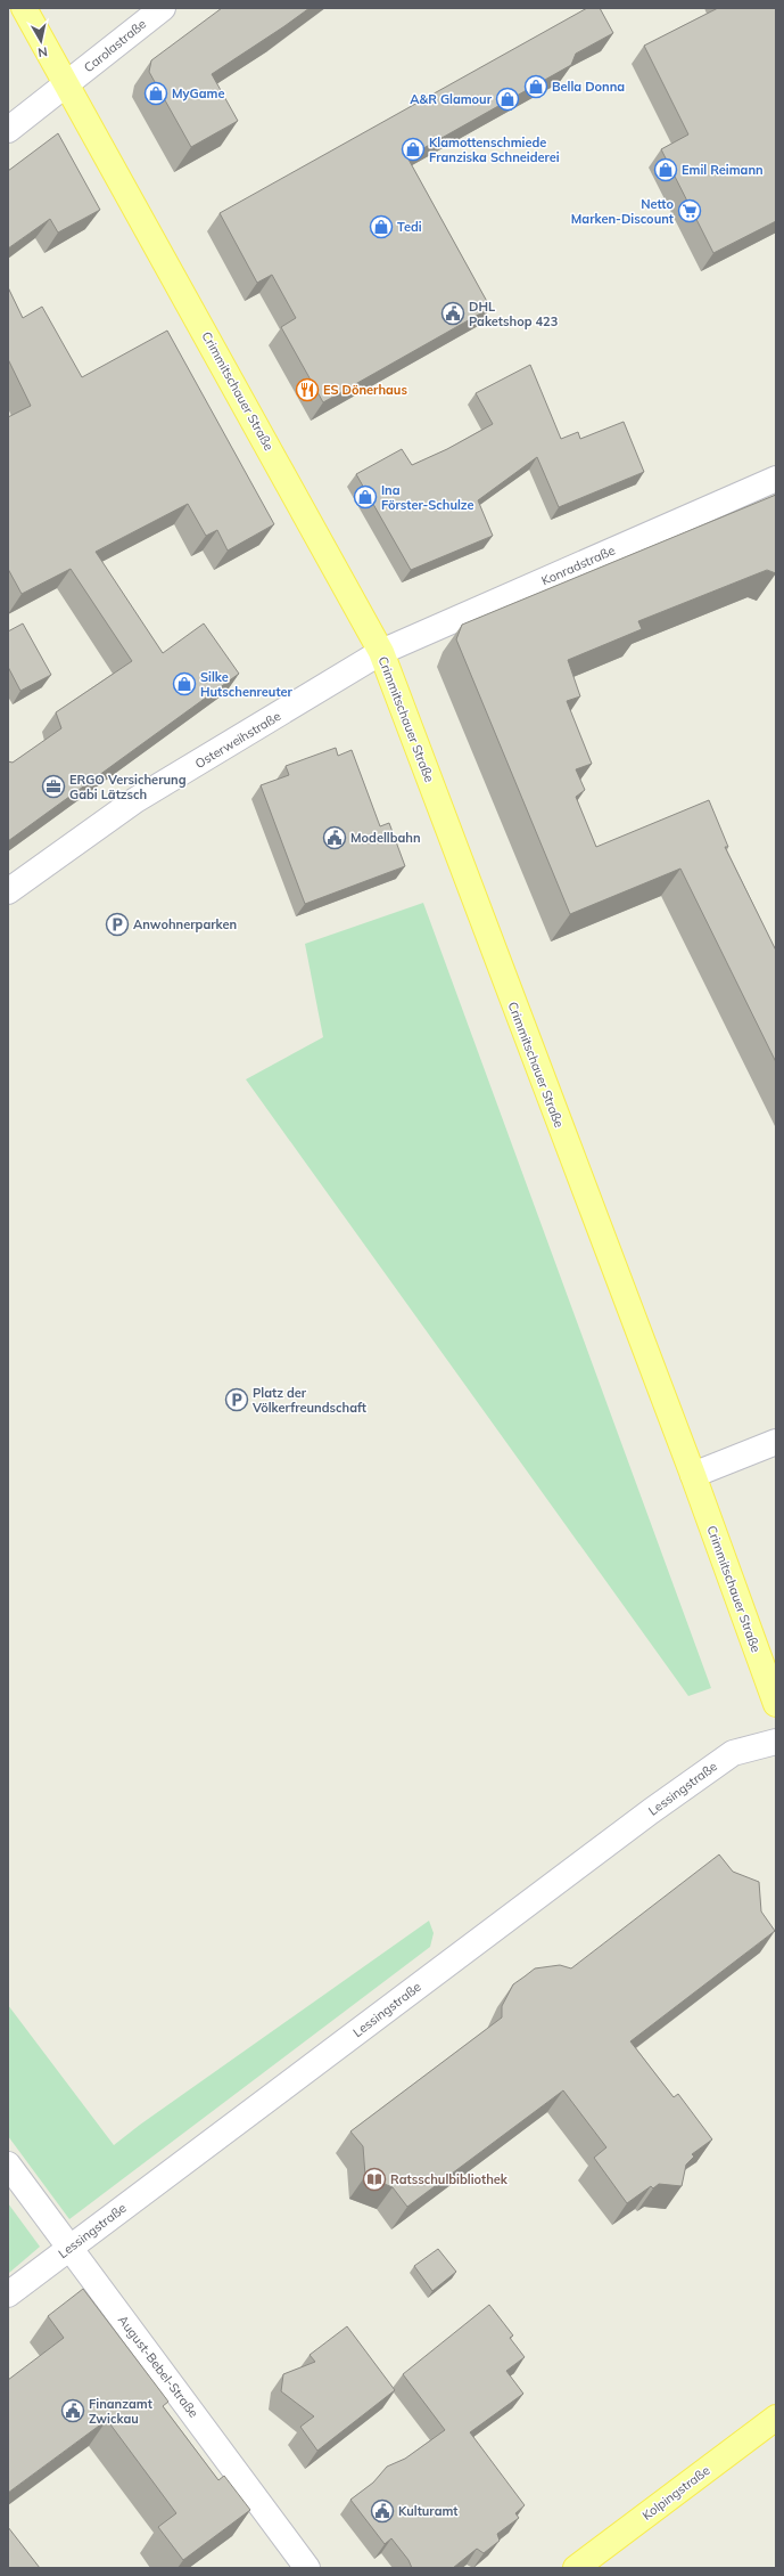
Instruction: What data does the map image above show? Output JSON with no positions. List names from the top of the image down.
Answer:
{
  "streets": {
    "main road": ["Crimmitschauer Straße", "Kolpingstraße"],
    "street": [
      "Carolastraße",
      "Konradstraße",
      "Osterweihstraße",
      "Lessingstraße",
      "August-Bebel-Straße"
    ]
  },
  "crossings": [
    ["Carolastraße", "Crimmitschauer Straße"],
    ["Crimmitschauer Straße", "Konradstraße"],
    ["Crimmitschauer Straße", "Osterweihstraße"],
    ["Konradstraße", "Osterweihstraße"],
    ["Lessingstraße", "August-Bebel-Straße"]
  ],
  "places": {
    "shop": [
      "Bella Donna",
      "MyGame",
      "A&R Glamour",
      "Klamottenschmiede Franziska Schneiderei",
      "Emil Reimann",
      "Tedi",
      "Ina Förster-Schulze",
      "Silke Hutschenreuter"
    ],
    "supermarket": ["Netto Marken-Discount"],
    "public building": [
      "DHL Paketshop 423",
      "Modellbahn",
      "Finanzamt Zwickau",
      "Kulturamt"
    ],
    "restaurant": ["ES Dönerhaus"],
    "office": ["ERGO Versicherung Gabi Lätzsch"],
    "parking": ["Anwohnerparken", "Platz der Völkerfreundschaft"],
    "library": ["Ratsschulbibliothek"]
  },
  "north": "bottom"
}
